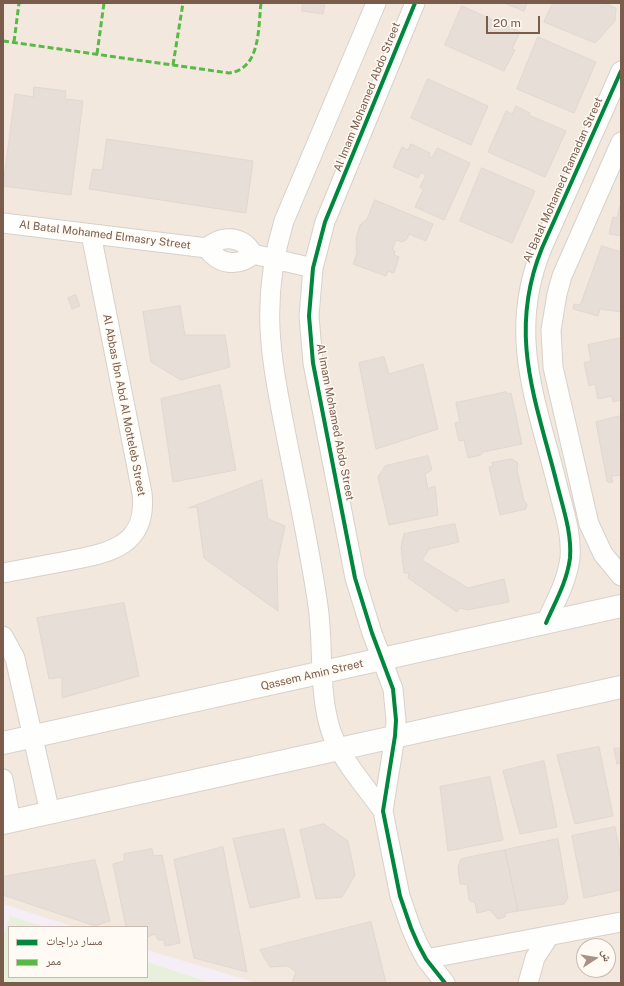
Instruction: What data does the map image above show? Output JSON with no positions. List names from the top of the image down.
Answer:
{
  "streets": {
    "main road": ["Qassem Amin Street"],
    "street": [
      "Al Imam Mohamed Abdo Street",
      "Al Batal Mohamed Ramadan Street",
      "Al Batal Mohamed Elmasry Street",
      "Al Abbas Ibn Abd Al Motteleb Street"
    ]
  },
  "crossings": [
    ["Al Imam Mohamed Abdo Street", "Qassem Amin Street"],
    ["Al Batal Mohamed Ramadan Street", "Qassem Amin Street"],
    ["Al Batal Mohamed Elmasry Street", "Al Abbas Ibn Abd Al Motteleb Street"]
  ],
  "legend": ["مسار دراجات", "ممر"],
  "scale_bar": "20 m",
  "north": "right"
}
